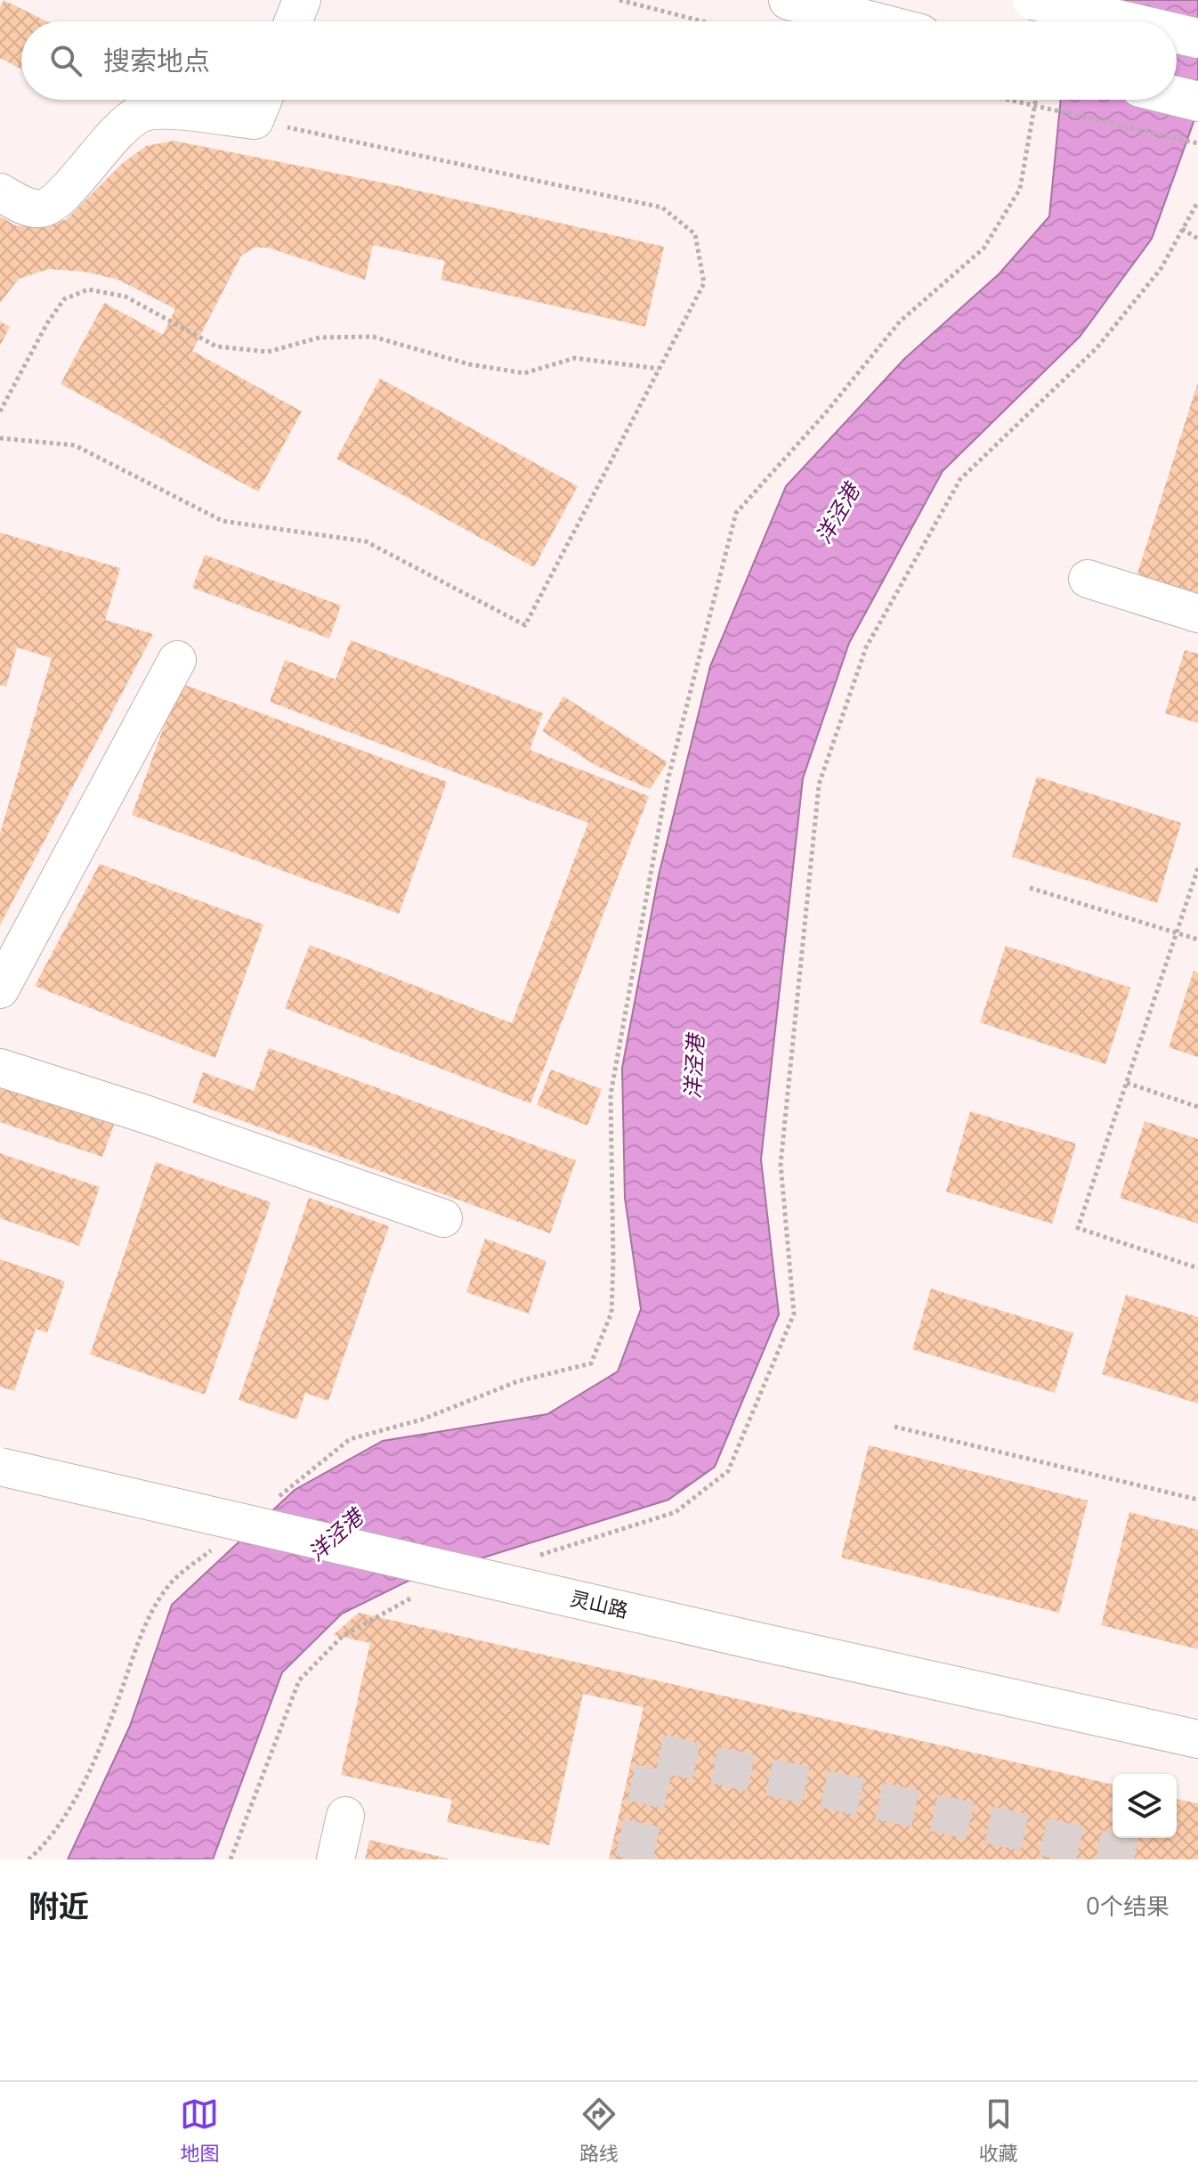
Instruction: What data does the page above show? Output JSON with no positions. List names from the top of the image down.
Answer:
{
  "streets": {
    "street": ["灵山路"]
  },
  "water": ["洋泾港"],
  "page": {
    "search": "搜索地点",
    "heading": ["附近", "0个结果"],
    "nav": ["地图", "路线", "收藏"]
  }
}
